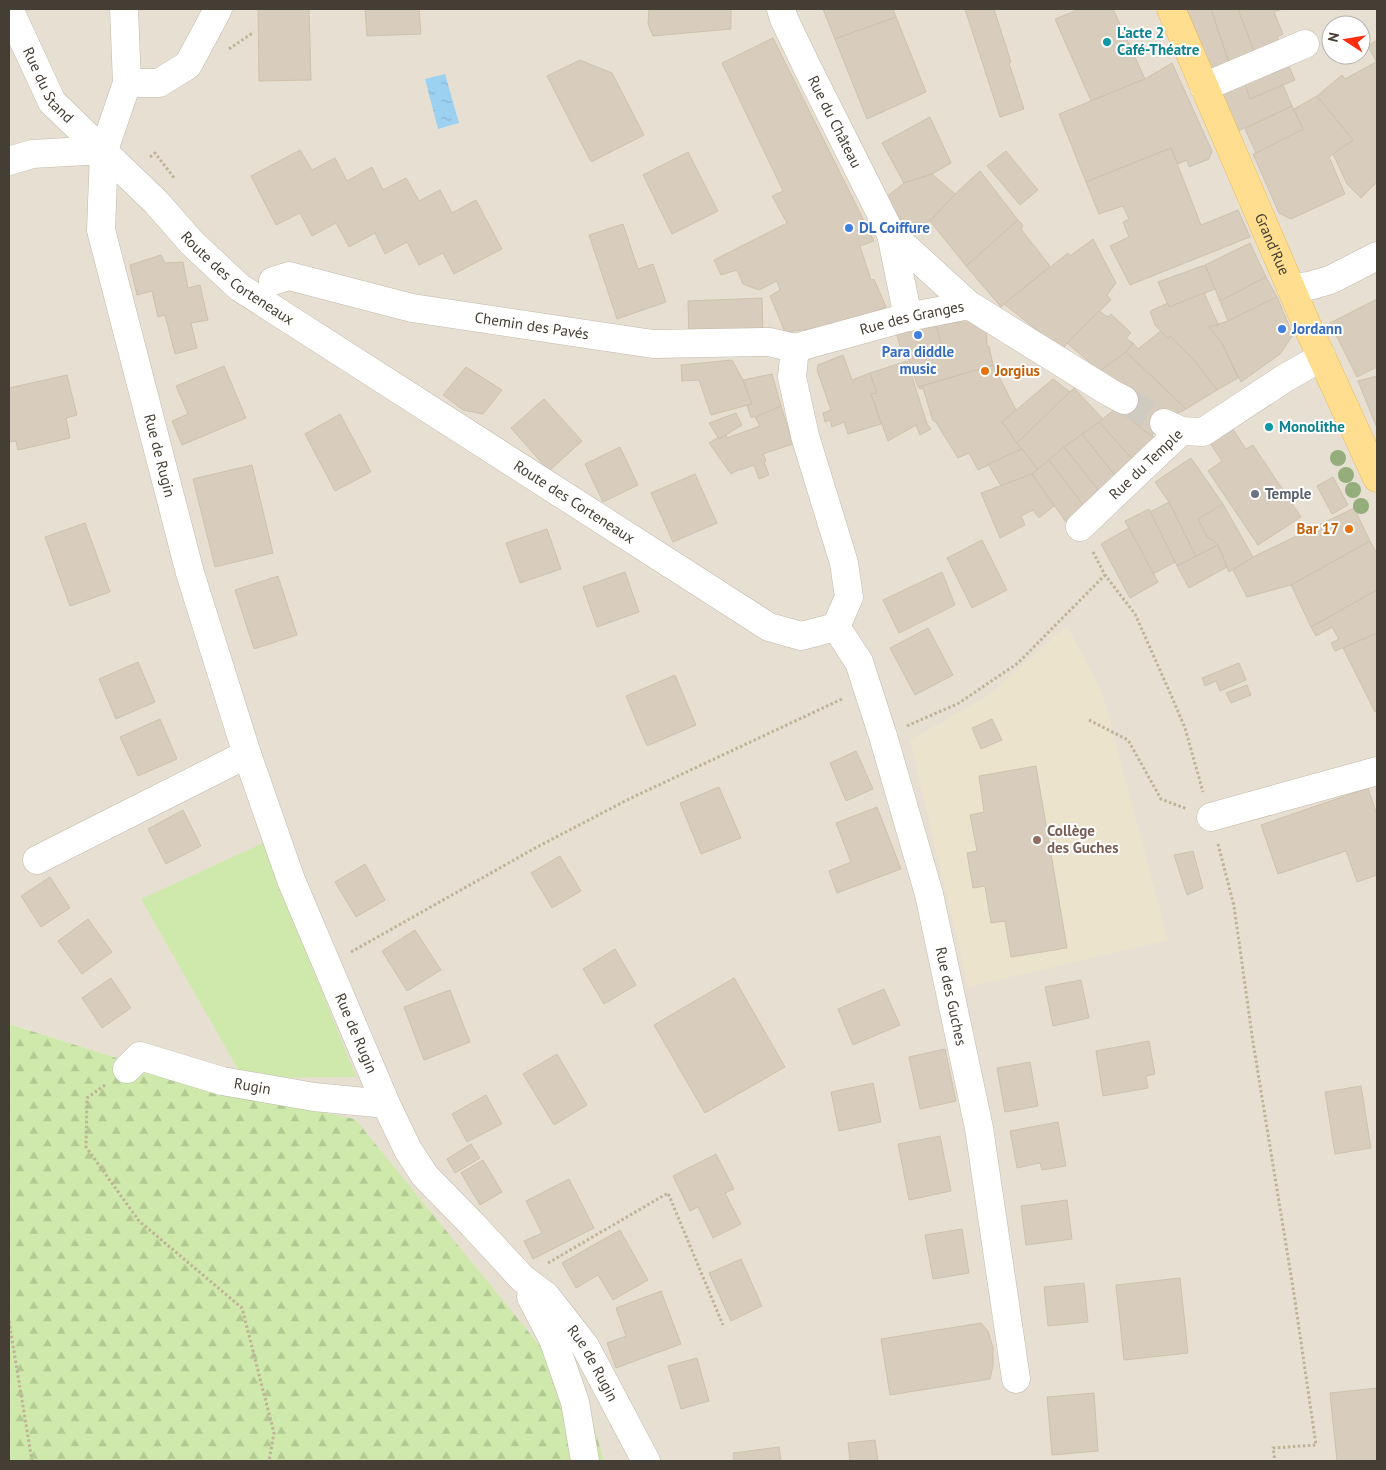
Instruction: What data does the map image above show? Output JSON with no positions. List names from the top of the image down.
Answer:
{
  "streets": {
    "main road": ["Grand'Rue"],
    "street": [
      "Rue du Stand",
      "Rue du Château",
      "Route des Corteneaux",
      "Rue des Granges",
      "Chemin des Pavés",
      "Rue de Rugin",
      "Rue du Temple",
      "Rue des Guches",
      "Rugin"
    ]
  },
  "crossings": [
    ["Rue du Stand", "Route des Corteneaux"],
    ["Rue du Stand", "Rue de Rugin"],
    ["Rue du Château", "Rue des Granges"],
    ["Grand'Rue", "Rue du Temple"],
    ["Route des Corteneaux", "Rue de Rugin"],
    ["Route des Corteneaux", "Rue des Guches"],
    ["Rue des Granges", "Chemin des Pavés"],
    ["Rue de Rugin", "Rugin"]
  ],
  "places": [
    "L'acte 2 Café-Théatre",
    "DL Coiffure",
    "Jordann",
    "Para diddle music",
    "Jorgius",
    "Monolithe",
    "Temple",
    "Bar 17",
    "Collège des Guches"
  ],
  "north": "left"
}
